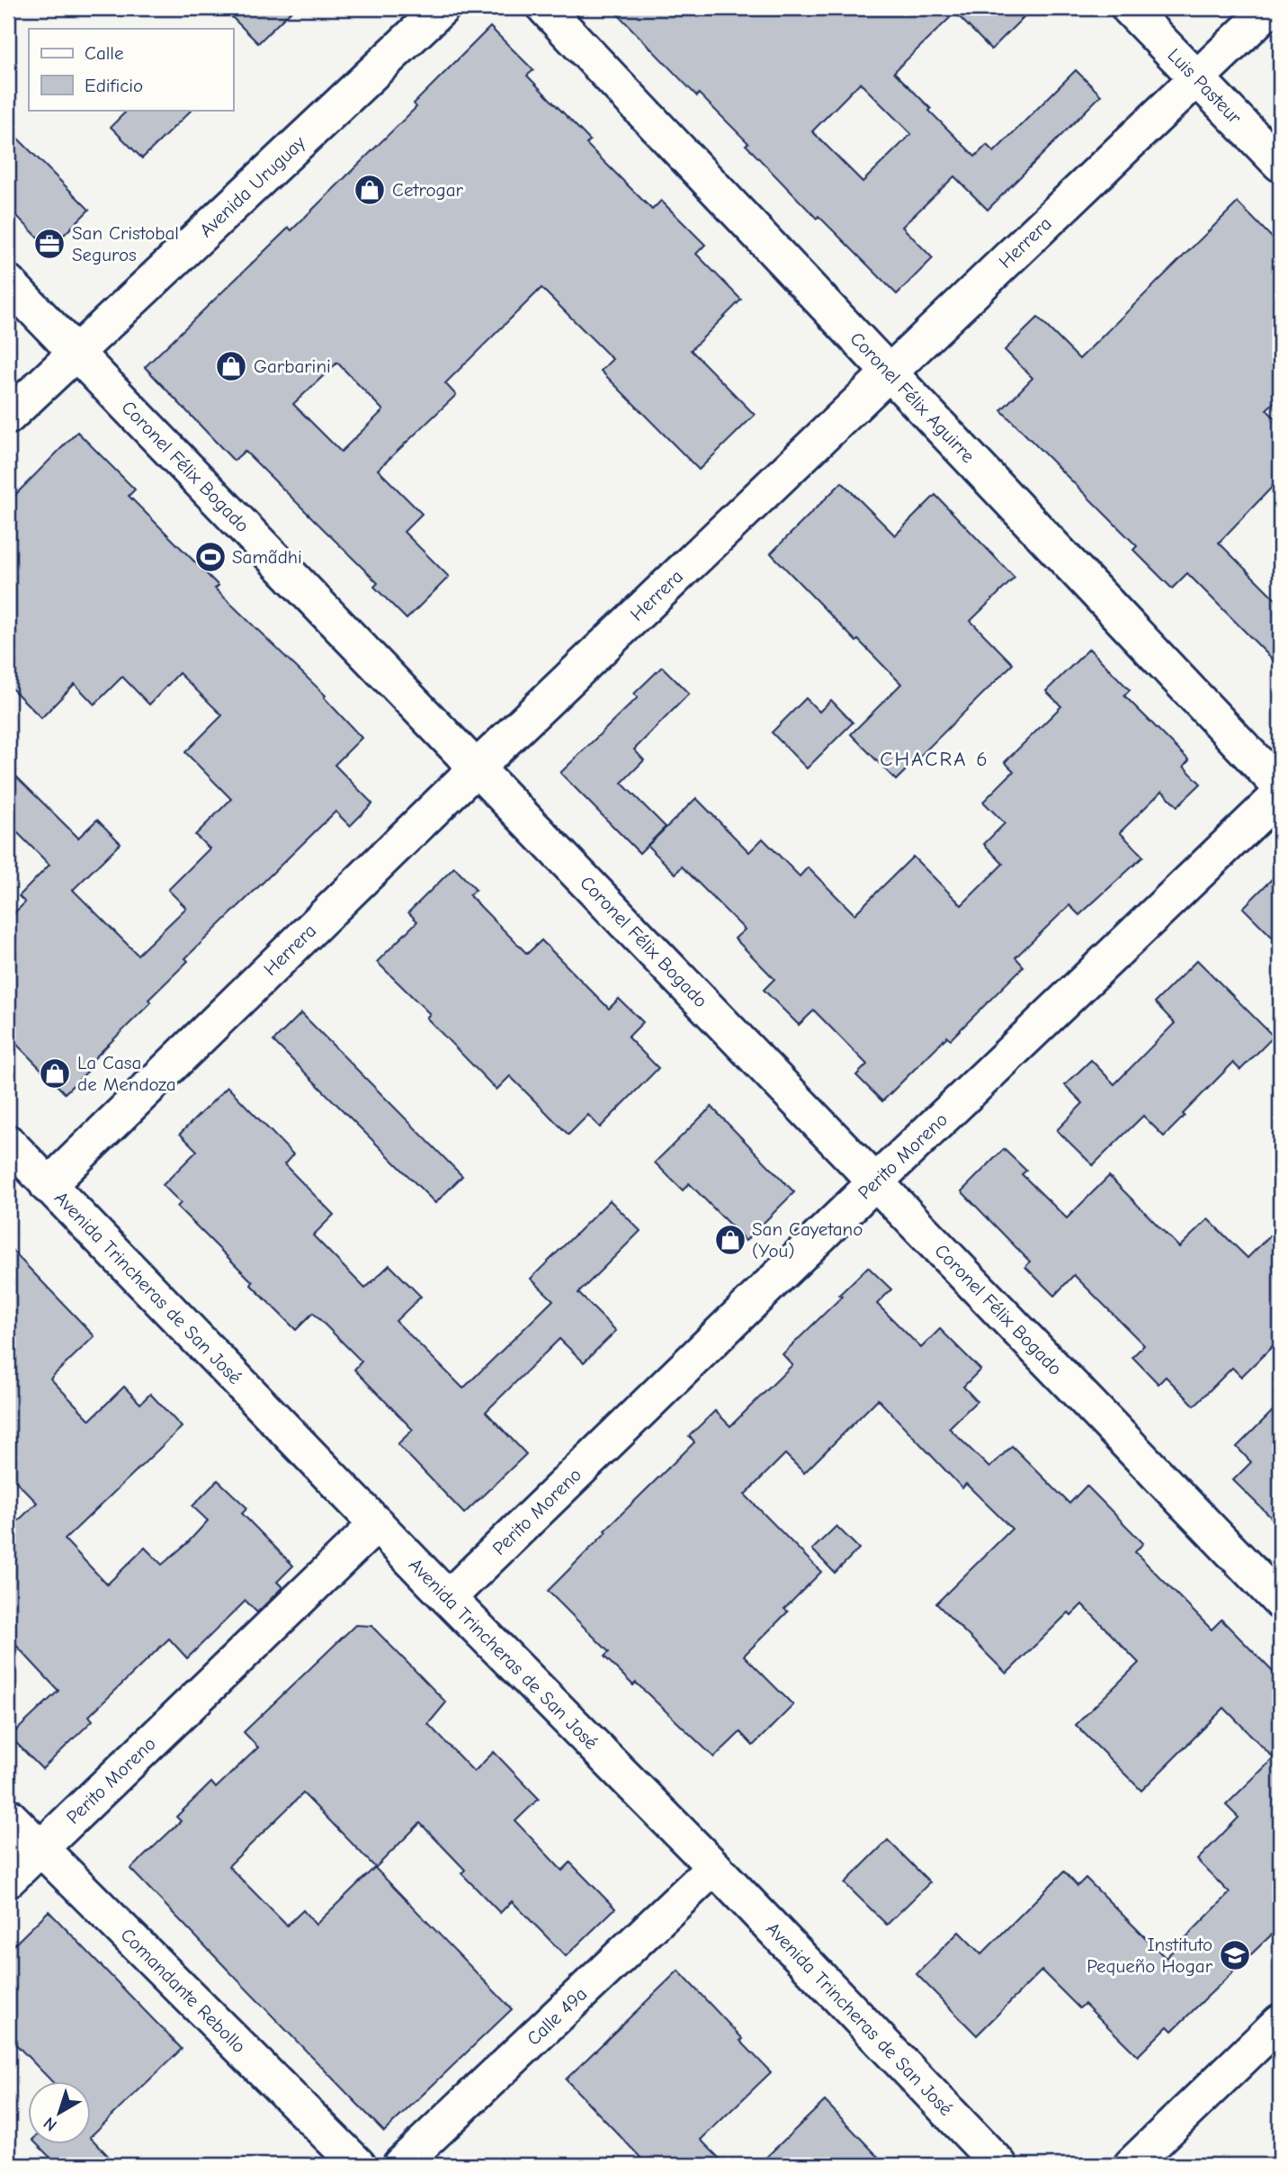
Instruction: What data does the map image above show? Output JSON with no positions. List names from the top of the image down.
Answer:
{
  "streets": {
    "street": [
      "Luis Pasteur",
      "Avenida Uruguay",
      "Herrera",
      "Coronel Félix Aguirre",
      "Coronel Félix Bogado",
      "Perito Moreno",
      "Avenida Trincheras de San José",
      "Comandante Rebollo",
      "Calle 49a"
    ]
  },
  "crossings": [
    ["Luis Pasteur", "Herrera"],
    ["Avenida Uruguay", "Coronel Félix Bogado"],
    ["Herrera", "Coronel Félix Aguirre"],
    ["Herrera", "Coronel Félix Bogado"],
    ["Herrera", "Avenida Trincheras de San José"],
    ["Coronel Félix Bogado", "Perito Moreno"],
    ["Perito Moreno", "Avenida Trincheras de San José"],
    ["Perito Moreno", "Comandante Rebollo"],
    ["Avenida Trincheras de San José", "Calle 49a"]
  ],
  "districts": ["CHACRA 6"],
  "places": {
    "shop": [
      "Cetrogar",
      "Garbarini",
      "La Casa de Mendoza",
      "San Cayetano (You)"
    ],
    "office": ["San Cristobal Seguros"],
    "sports": ["Samãdhi"],
    "school or university": ["Instituto Pequeño Hogar"]
  },
  "legend": ["Calle", "Edificio"],
  "north": "bottom left"
}
